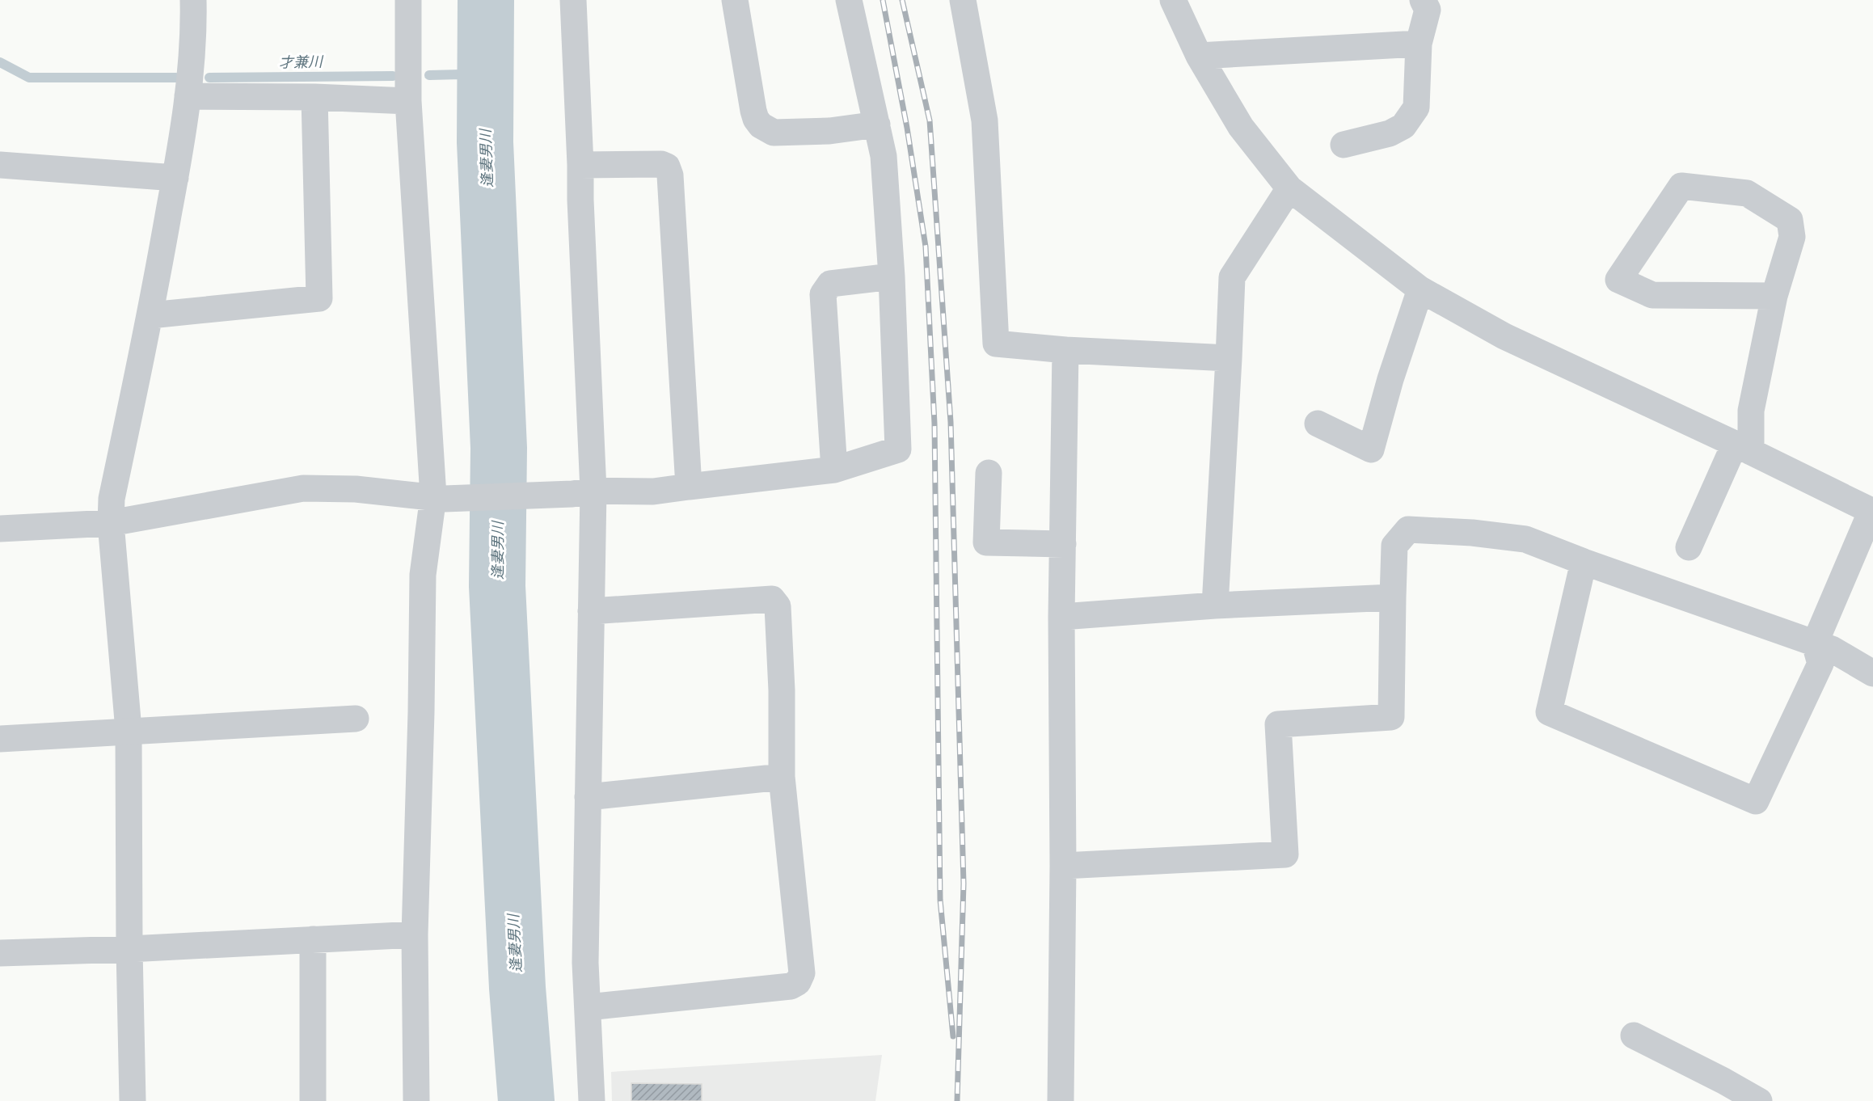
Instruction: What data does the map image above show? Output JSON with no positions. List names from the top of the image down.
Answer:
{
  "water": ["才兼川", "逢妻男川"]
}
